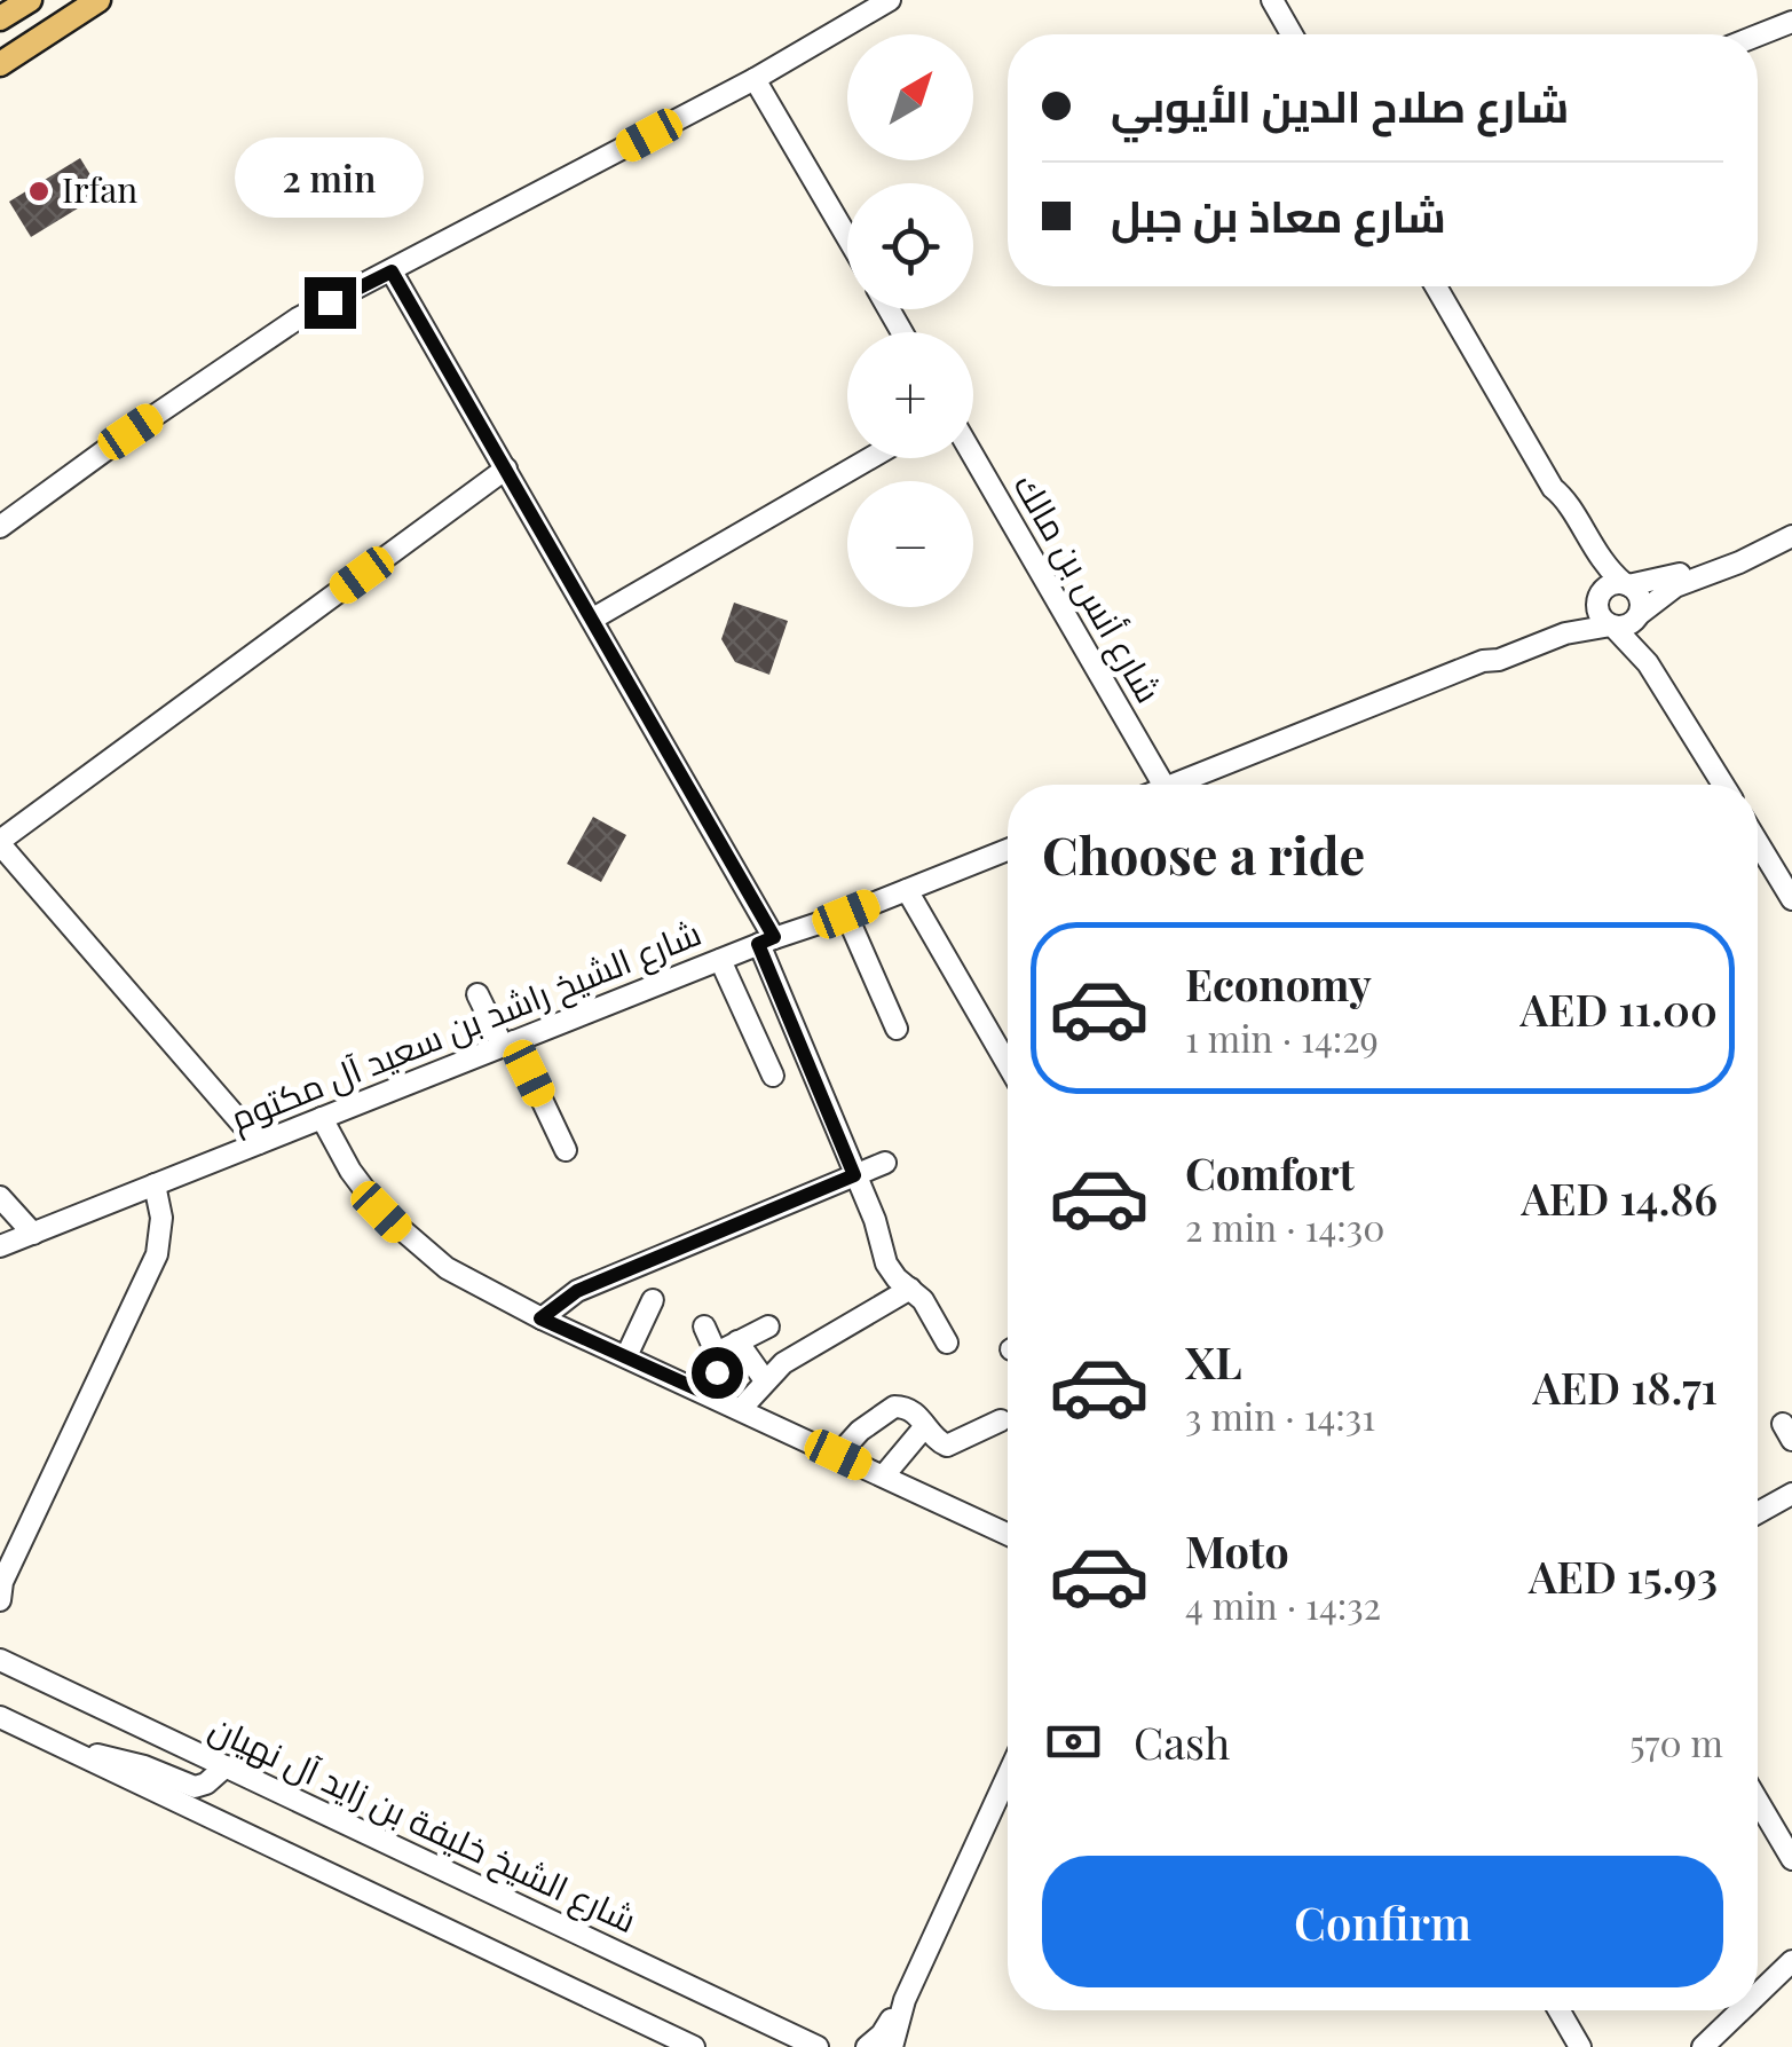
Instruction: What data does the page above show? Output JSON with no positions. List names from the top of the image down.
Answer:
{
  "streets": {
    "street": ["شارع أنس بن مالك", "شارع الشيخ راشد بن سعيد آل مكتوم", "شارع الشيخ خليفة بن زايد آل نهيان"]
  },
  "places": ["Irfan"],
  "north": "top right",
  "page": {
    "map_buttons": ["+", "−"],
    "banner": ["شارع صلاح الدين الأيوبي", "شارع معاذ بن جبل"],
    "bubble": "2 min",
    "heading": "Choose a ride",
    "list": [
      {
        "name": "Economy",
        "note": "1 min · 14:29",
        "value": "AED 11.00"
      },
      {
        "name": "Comfort",
        "note": "2 min · 14:30",
        "value": "AED 14.86"
      },
      {
        "name": "XL",
        "note": "3 min · 14:31",
        "value": "AED 18.71"
      },
      {
        "name": "Moto",
        "note": "4 min · 14:32",
        "value": "AED 15.93"
      }
    ],
    "pay": ["Cash", "570 m"],
    "buttons": "Confirm"
  }
}
